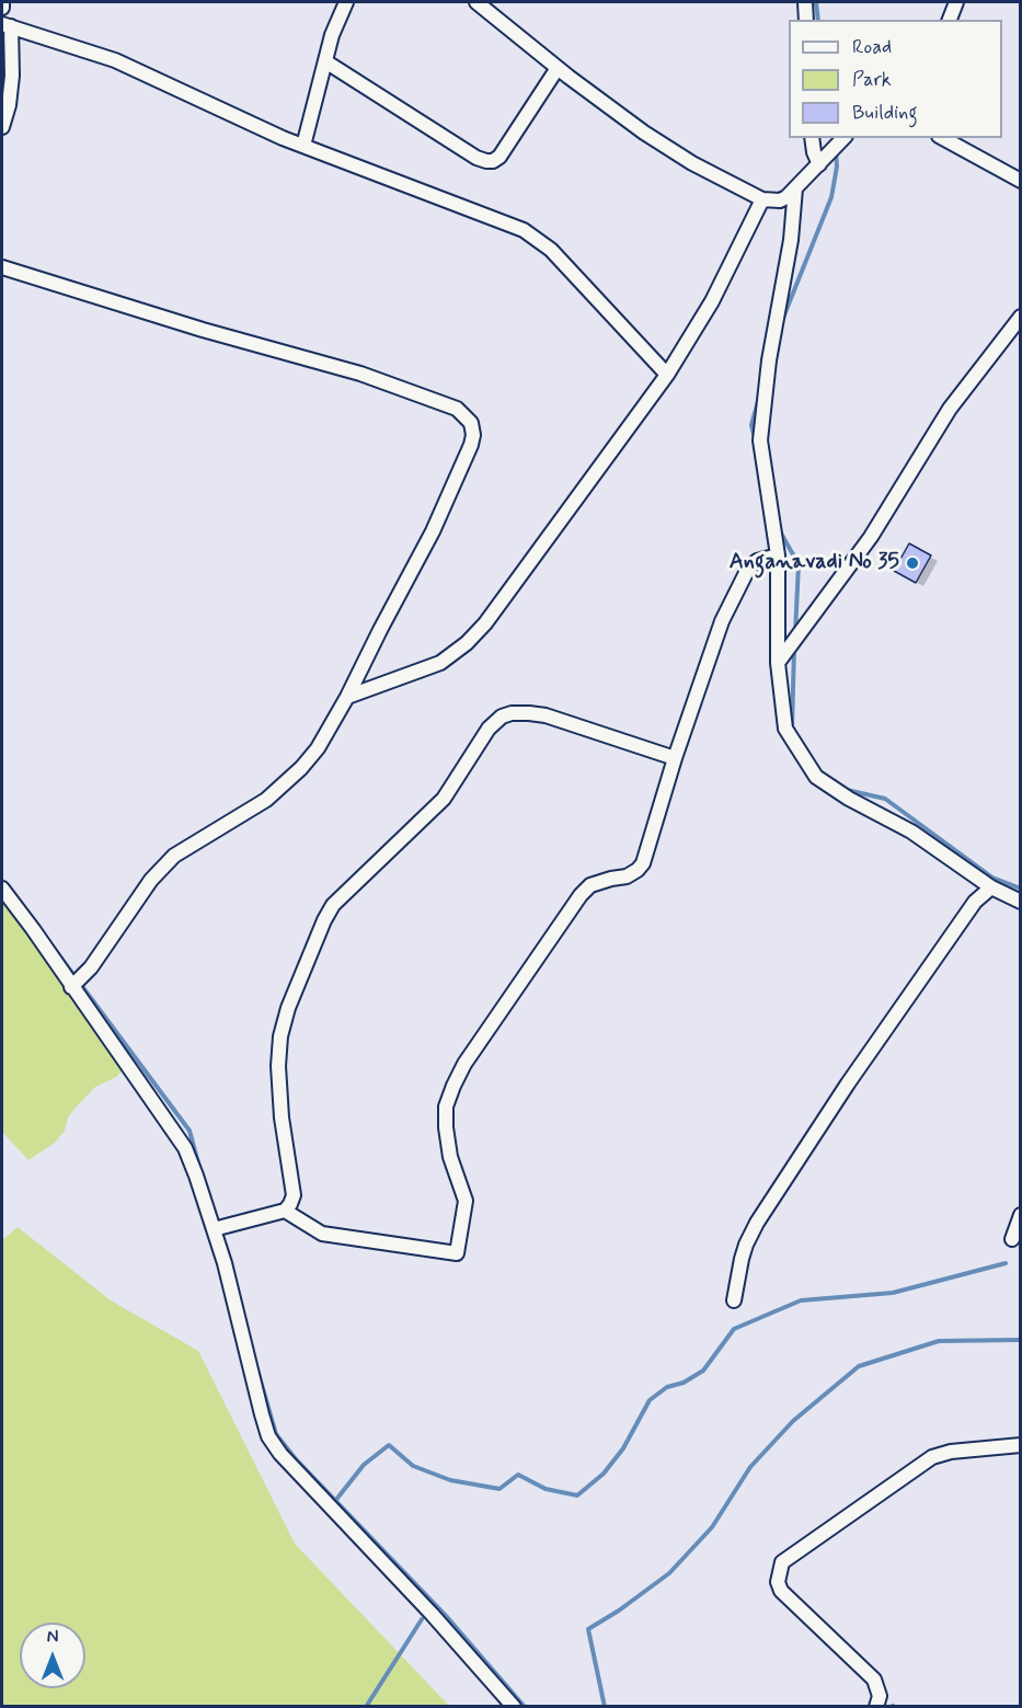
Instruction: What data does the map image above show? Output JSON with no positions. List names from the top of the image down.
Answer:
{
  "places": ["Anganavadi No 35"],
  "legend": ["Road", "Park", "Building"],
  "north": "top"
}
